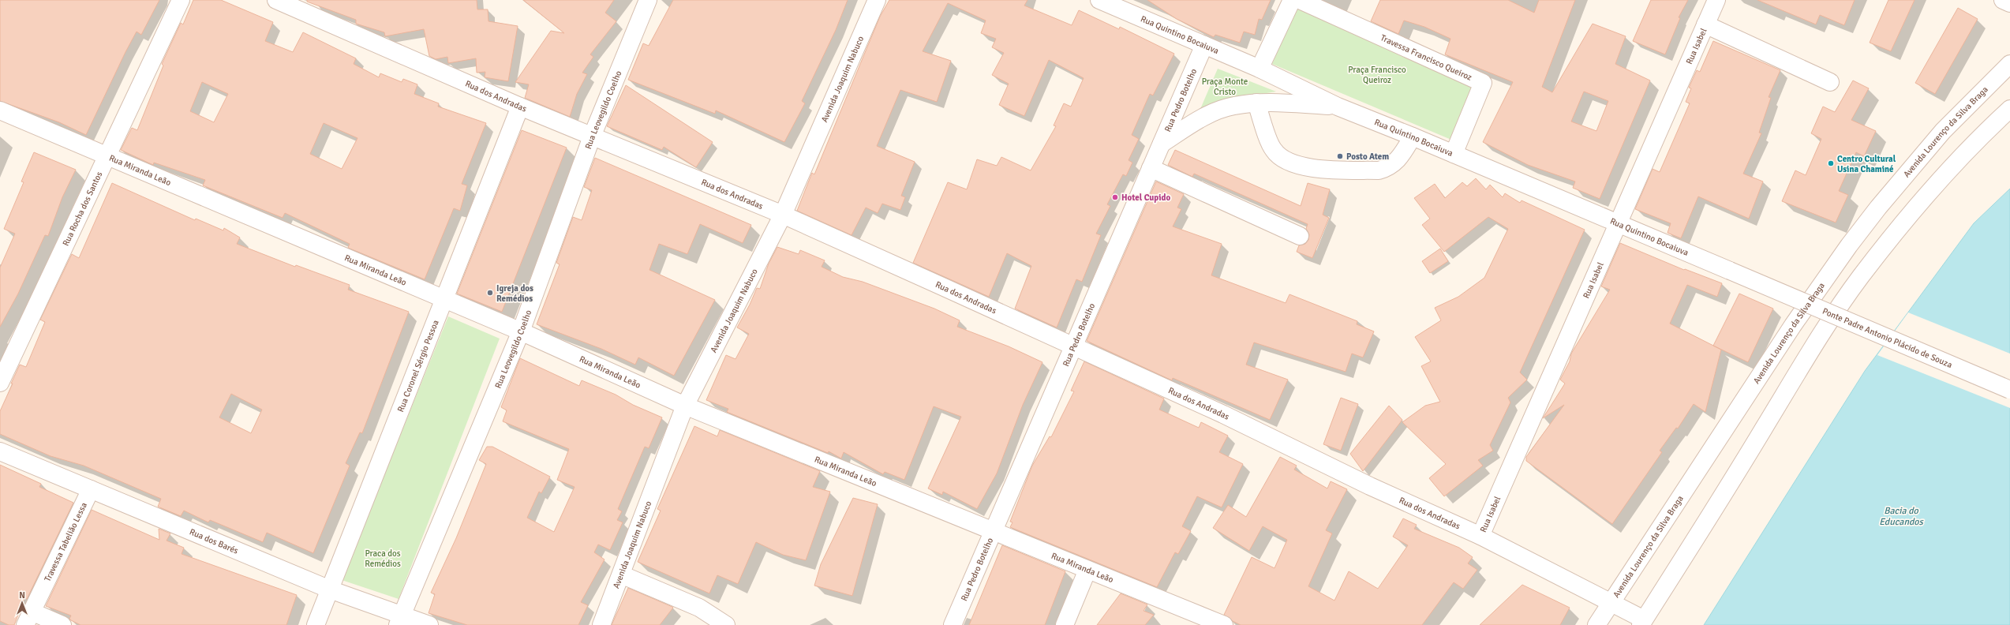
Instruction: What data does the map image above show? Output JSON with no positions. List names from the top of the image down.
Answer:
{
  "streets": {
    "street": [
      "Rua Quintino Bocaiuva",
      "Rua Isabel",
      "Travessa Francisco Queiroz",
      "Avenida Joaquim Nabuco",
      "Rua dos Andradas",
      "Rua Pedro Botelho",
      "Rua Leovegildo Coelho",
      "Avenida Lourenço da Silva Braga",
      "Rua Miranda Leão",
      "Rua Rocha dos Santos",
      "Ponte Padre Antonio Plácido de Souza",
      "Rua Coronel Sérgio Pessoa",
      "Rua dos Barés",
      "Travessa Tabelião Lessa"
    ]
  },
  "crossings": [
    ["Rua Quintino Bocaiuva", "Rua Isabel"],
    ["Rua Quintino Bocaiuva", "Travessa Francisco Queiroz"],
    ["Rua Quintino Bocaiuva", "Rua Pedro Botelho"],
    ["Rua Quintino Bocaiuva", "Ponte Padre Antonio Plácido de Souza"],
    ["Rua Isabel", "Rua dos Andradas"],
    ["Avenida Joaquim Nabuco", "Rua dos Andradas"],
    ["Avenida Joaquim Nabuco", "Rua Miranda Leão"],
    ["Rua dos Andradas", "Rua Pedro Botelho"],
    ["Rua dos Andradas", "Rua Leovegildo Coelho"],
    ["Rua dos Andradas", "Avenida Lourenço da Silva Braga"],
    ["Rua dos Andradas", "Rua Coronel Sérgio Pessoa"],
    ["Rua Pedro Botelho", "Rua Miranda Leão"],
    ["Rua Leovegildo Coelho", "Rua Miranda Leão"],
    ["Rua Leovegildo Coelho", "Rua dos Barés"],
    ["Rua Miranda Leão", "Rua Rocha dos Santos"],
    ["Rua Miranda Leão", "Rua Coronel Sérgio Pessoa"],
    ["Rua Coronel Sérgio Pessoa", "Rua dos Barés"],
    ["Rua dos Barés", "Travessa Tabelião Lessa"]
  ],
  "water": ["Bacia do Educandos"],
  "parks": ["Praça Francisco Queiroz", "Praça Monte Cristo", "Praca dos Remédios"],
  "places": [
    "Posto Atem",
    "Centro Cultural Usina Chaminé",
    "Hotel Cupido",
    "Igreja dos Remédios"
  ],
  "north": "top"
}
